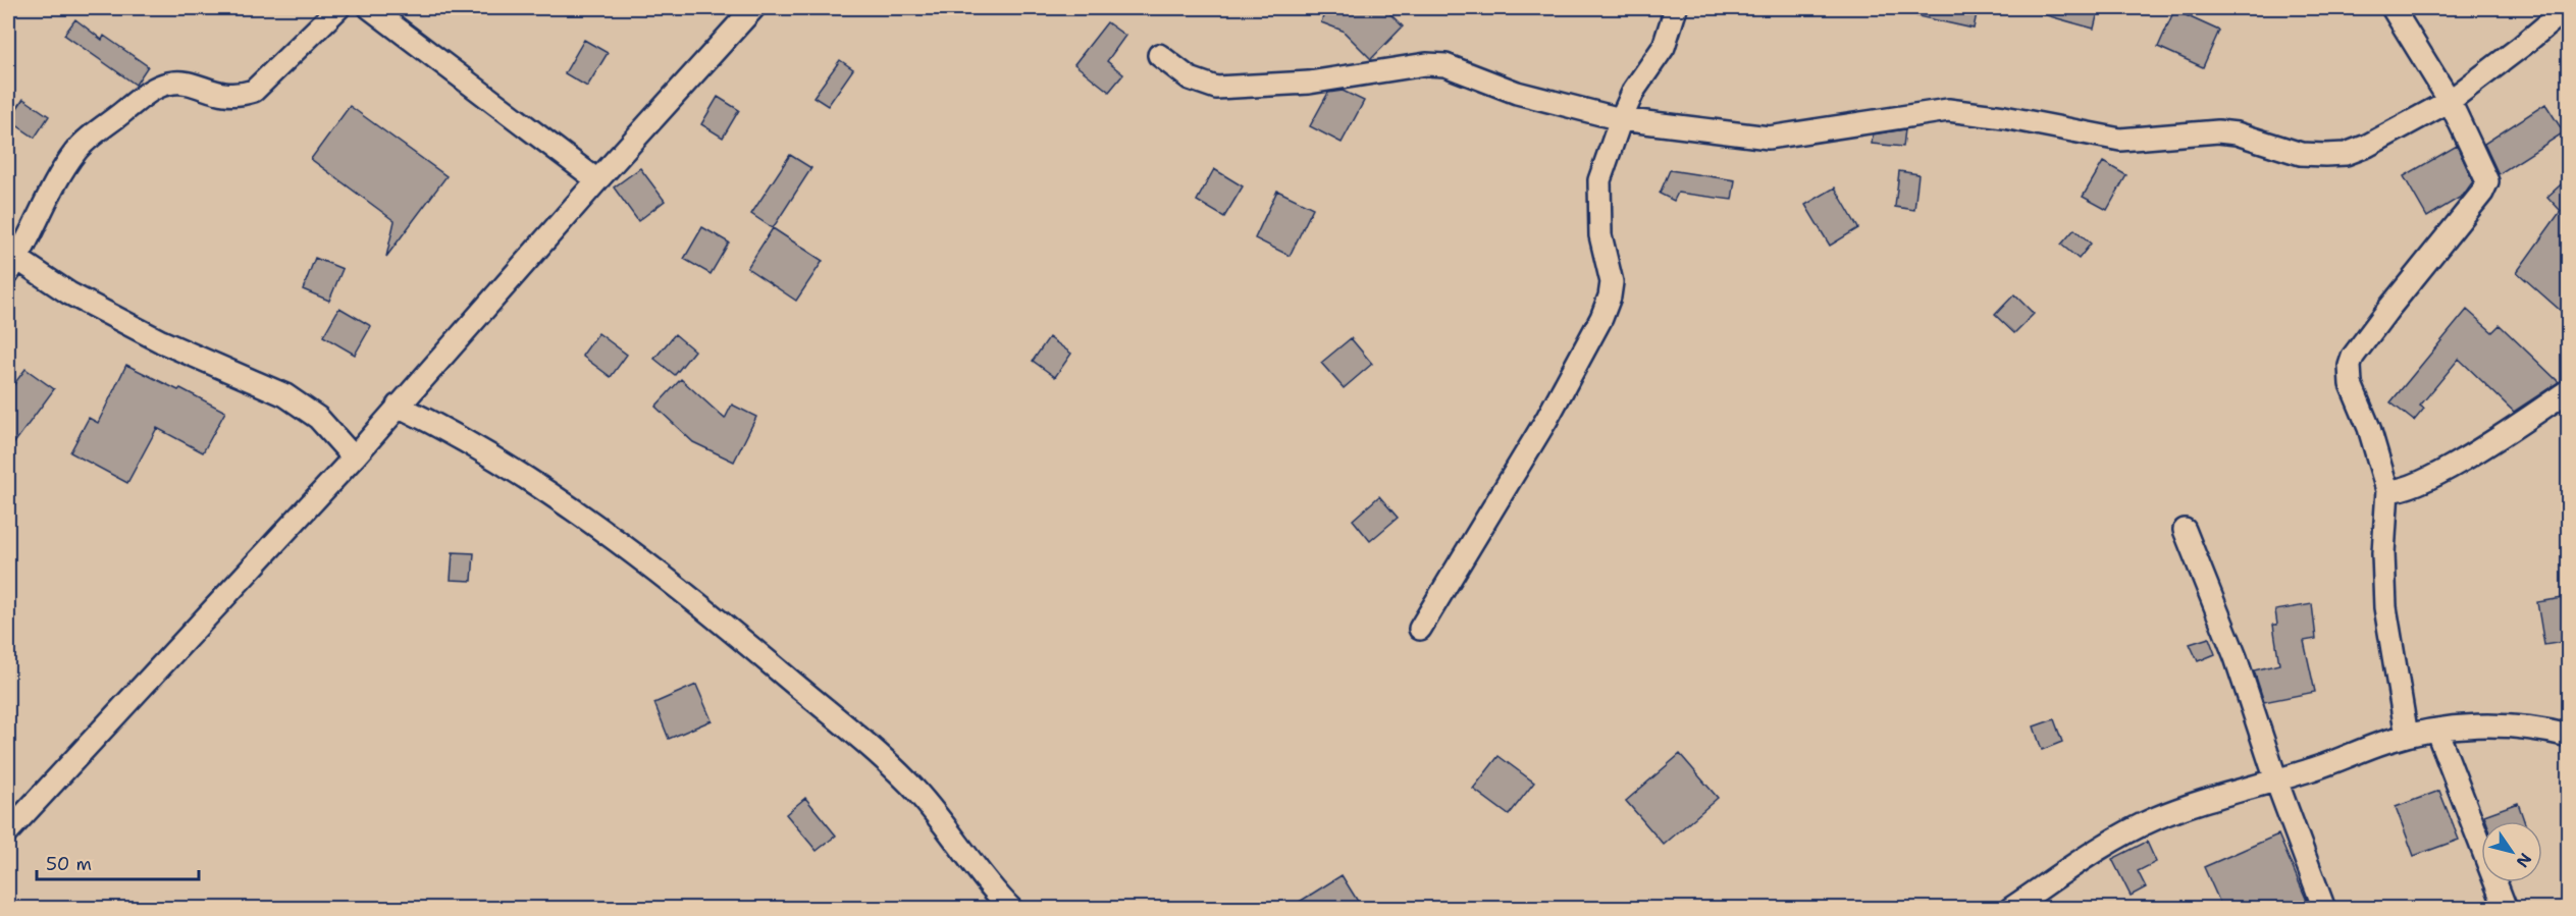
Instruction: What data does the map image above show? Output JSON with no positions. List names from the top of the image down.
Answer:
{
  "scale_bar": "50 m",
  "north": "bottom right"
}
